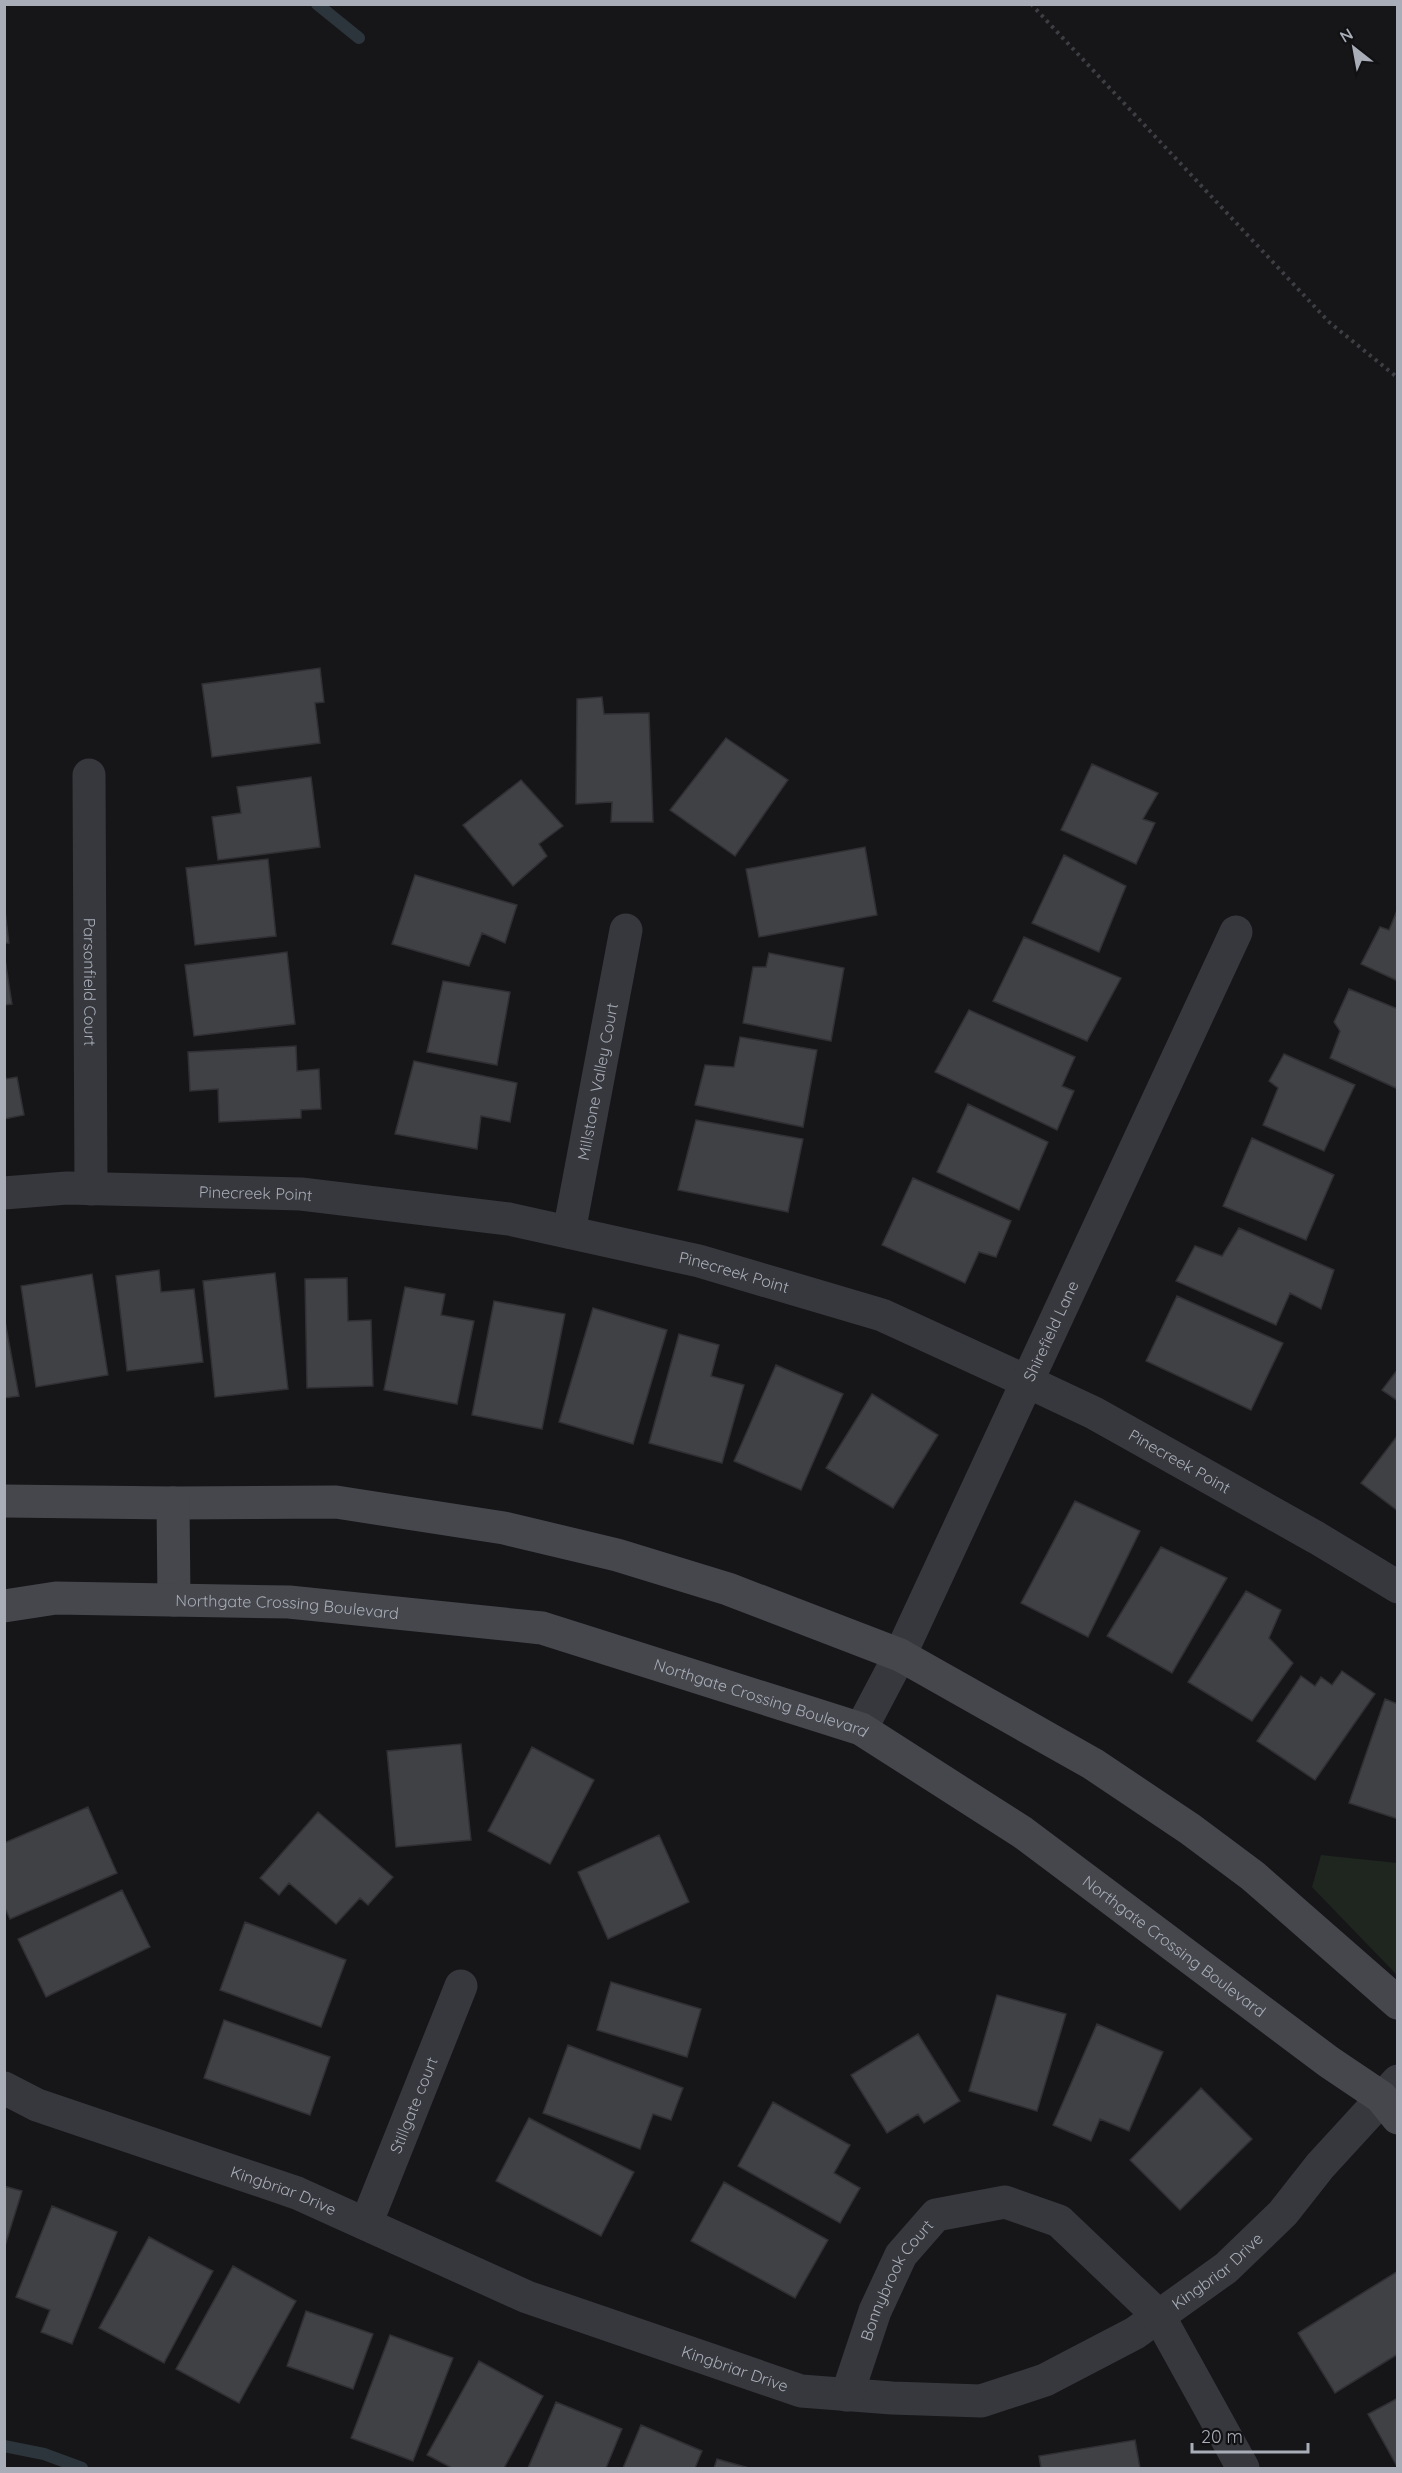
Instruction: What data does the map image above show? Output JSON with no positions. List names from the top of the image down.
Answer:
{
  "streets": {
    "street": [
      "Parsonfield Court",
      "Millstone Valley Court",
      "Pinecreek Point",
      "Shirefield Lane",
      "Northgate Crossing Boulevard",
      "Stillgate court",
      "Kingbriar Drive",
      "Bonnybrook Court"
    ]
  },
  "crossings": [
    ["Parsonfield Court", "Pinecreek Point"],
    ["Millstone Valley Court", "Pinecreek Point"],
    ["Pinecreek Point", "Shirefield Lane"],
    ["Shirefield Lane", "Northgate Crossing Boulevard"],
    ["Northgate Crossing Boulevard", "Kingbriar Drive"],
    ["Stillgate court", "Kingbriar Drive"],
    ["Kingbriar Drive", "Bonnybrook Court"]
  ],
  "scale_bar": "20 m",
  "north": "top left"
}
